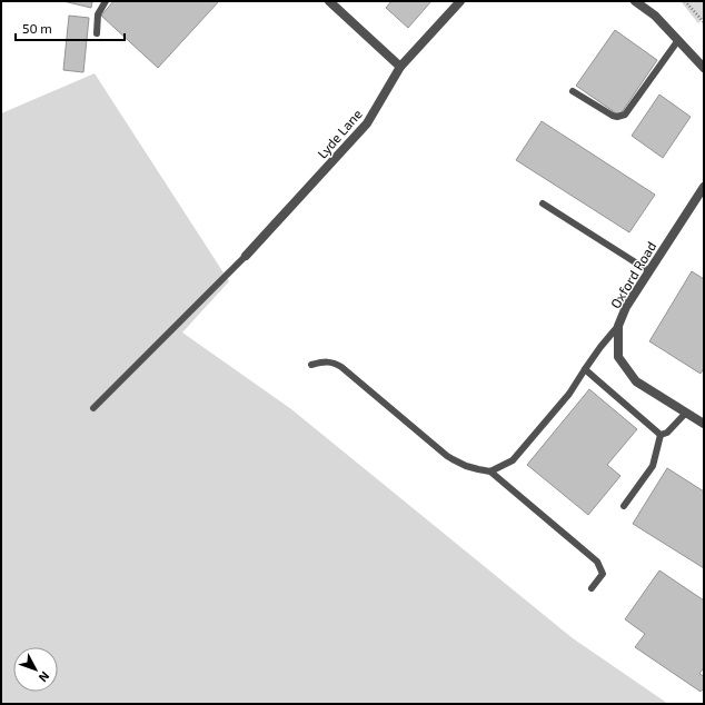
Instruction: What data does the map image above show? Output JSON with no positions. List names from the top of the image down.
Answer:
{
  "streets": {
    "street": ["Lyde Lane", "Oxford Road"]
  },
  "scale_bar": "50 m",
  "north": "bottom right"
}
